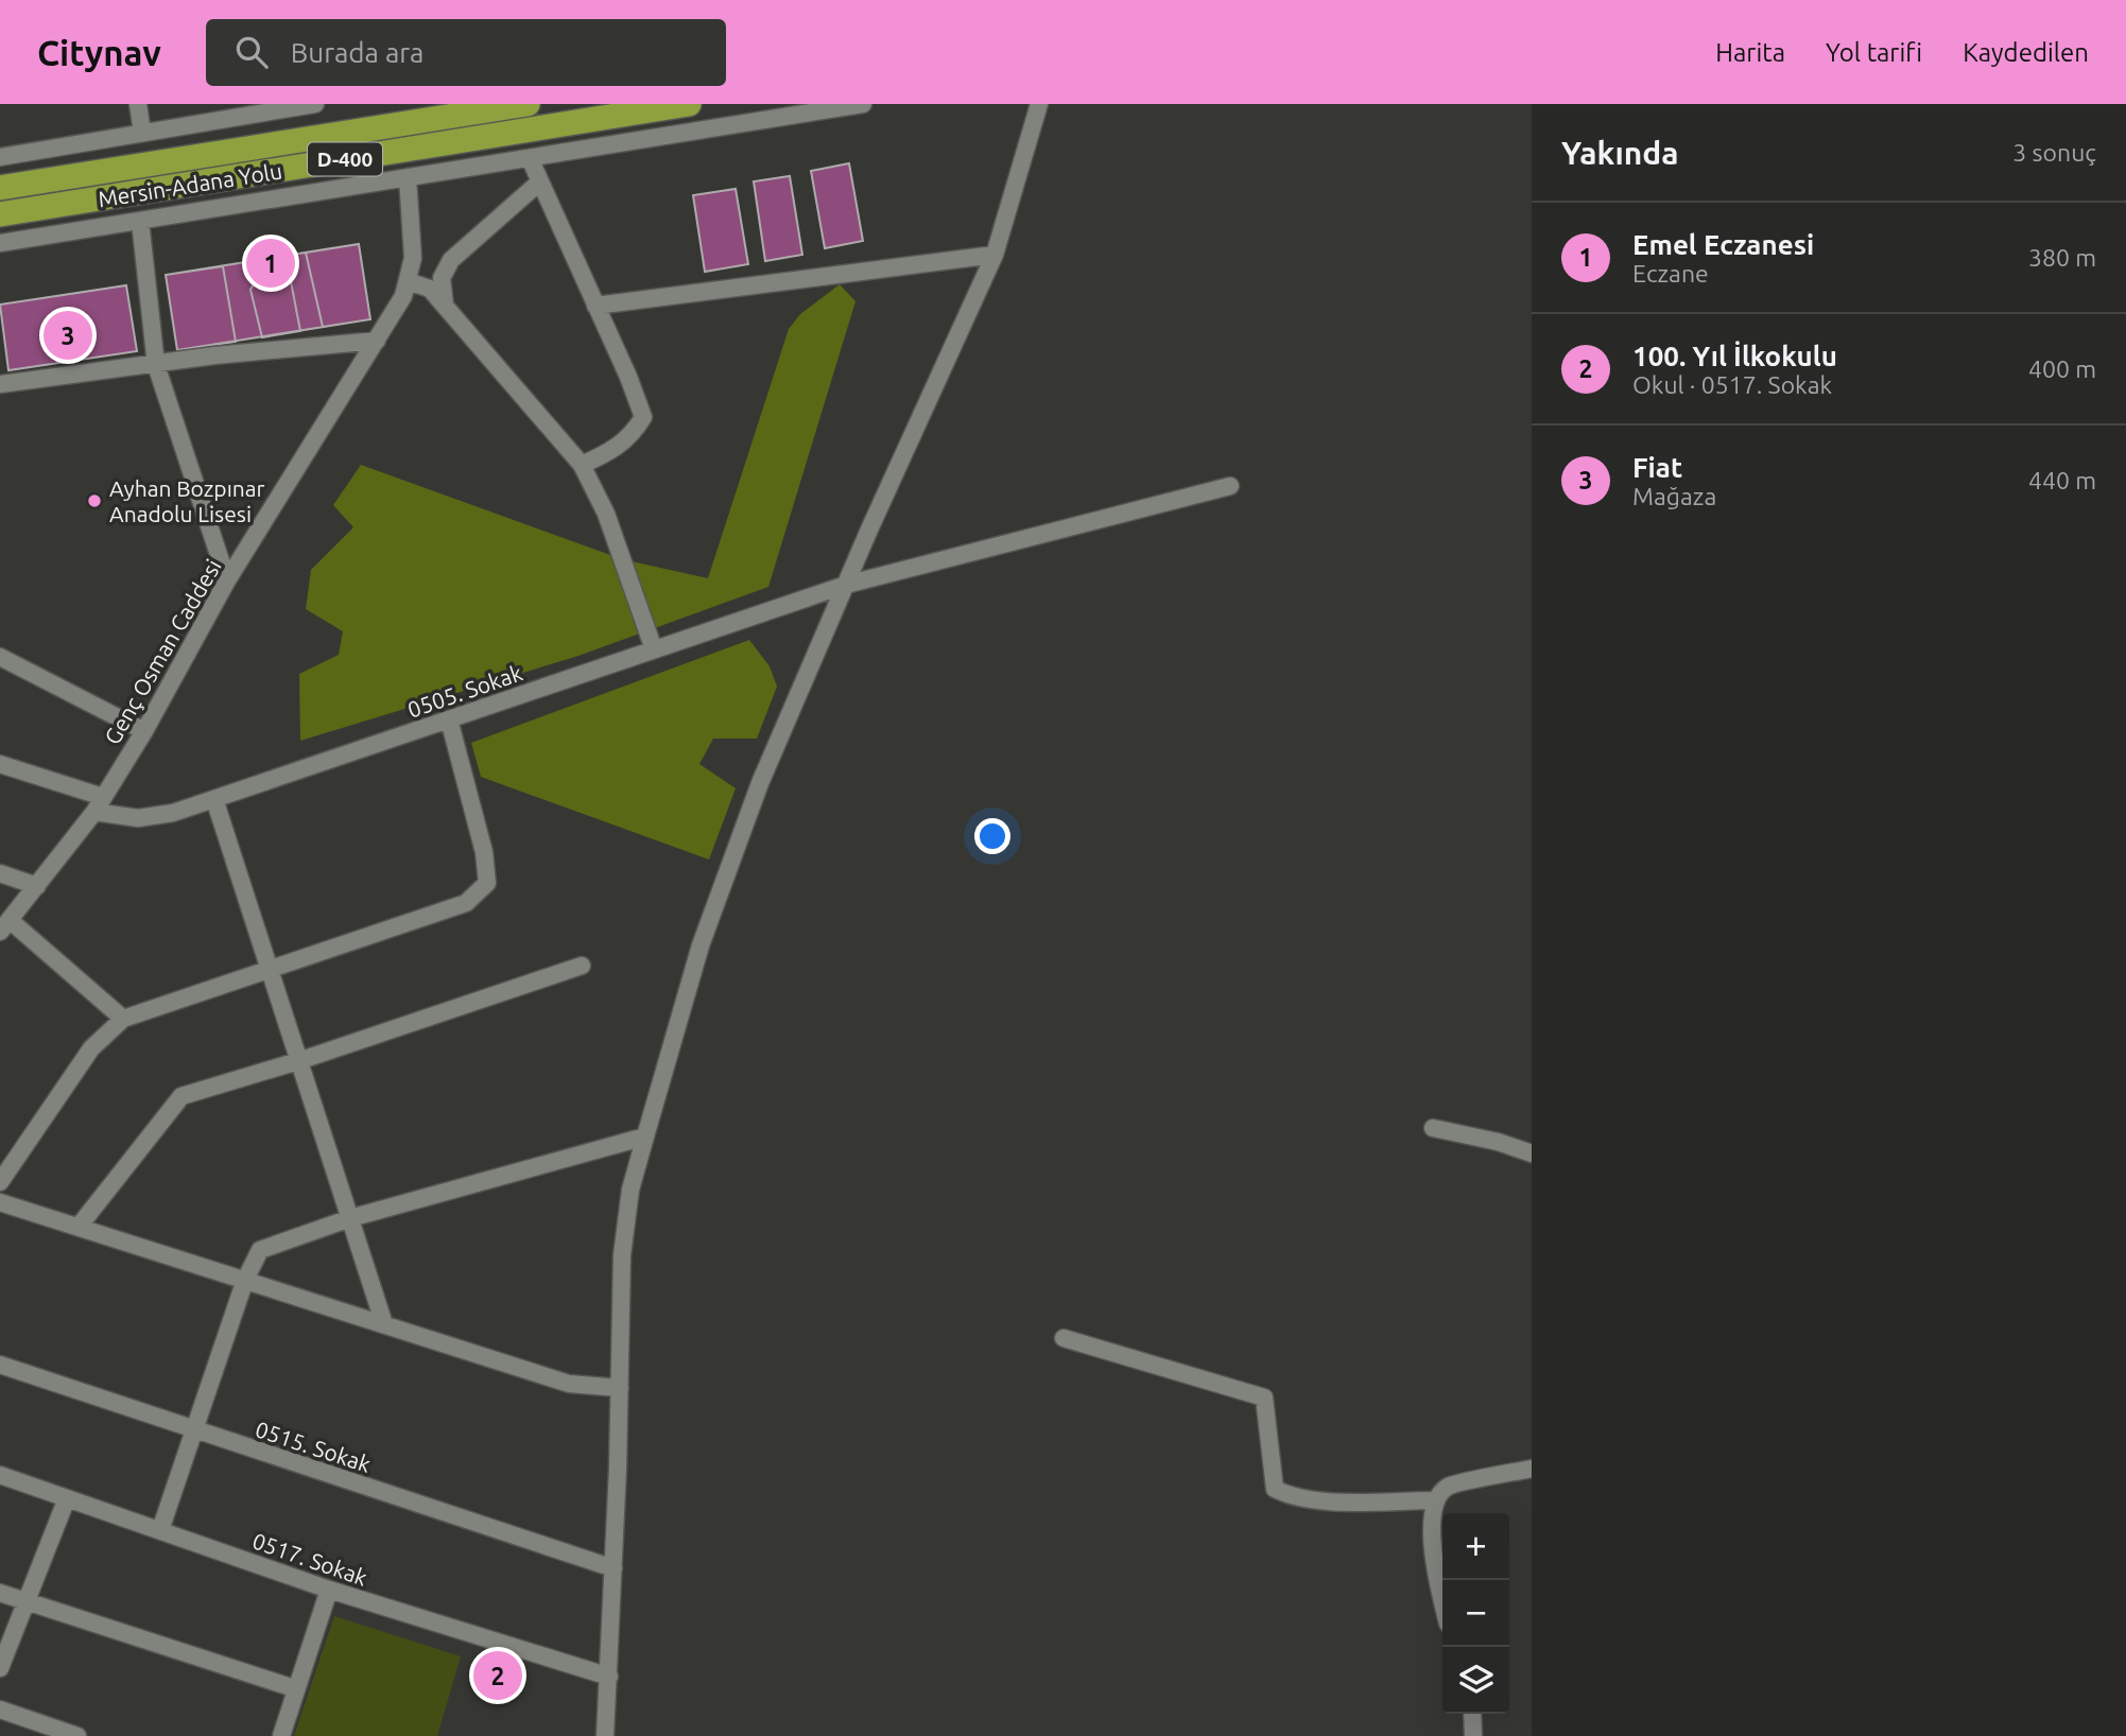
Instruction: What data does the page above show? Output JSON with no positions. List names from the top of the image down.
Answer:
{
  "streets": {
    "highway": ["D-400", "Mersin-Adana Yolu"],
    "street": [
      "Genç Osman Caddesi",
      "0505. Sokak",
      "0515. Sokak",
      "0517. Sokak"
    ]
  },
  "crossings": [
    ["Genç Osman Caddesi", "0505. Sokak"]
  ],
  "places": ["Ayhan Bozpınar Anadolu Lisesi"],
  "page": {
    "header": "Citynav",
    "search": "Burada ara",
    "nav": ["Harita", "Yol tarifi", "Kaydedilen"],
    "heading": ["Yakında", "3 sonuç"],
    "list": [
      {
        "mark": "1",
        "name": "Emel Eczanesi",
        "note": "Eczane",
        "value": "380 m"
      },
      {
        "mark": "2",
        "name": "100. Yıl İlkokulu",
        "note": "Okul · 0517. Sokak",
        "value": "400 m"
      },
      {
        "mark": "3",
        "name": "Fiat",
        "note": "Mağaza",
        "value": "440 m"
      }
    ],
    "pins": ["1", "3", "2"],
    "map_buttons": ["+", "−"]
  }
}
